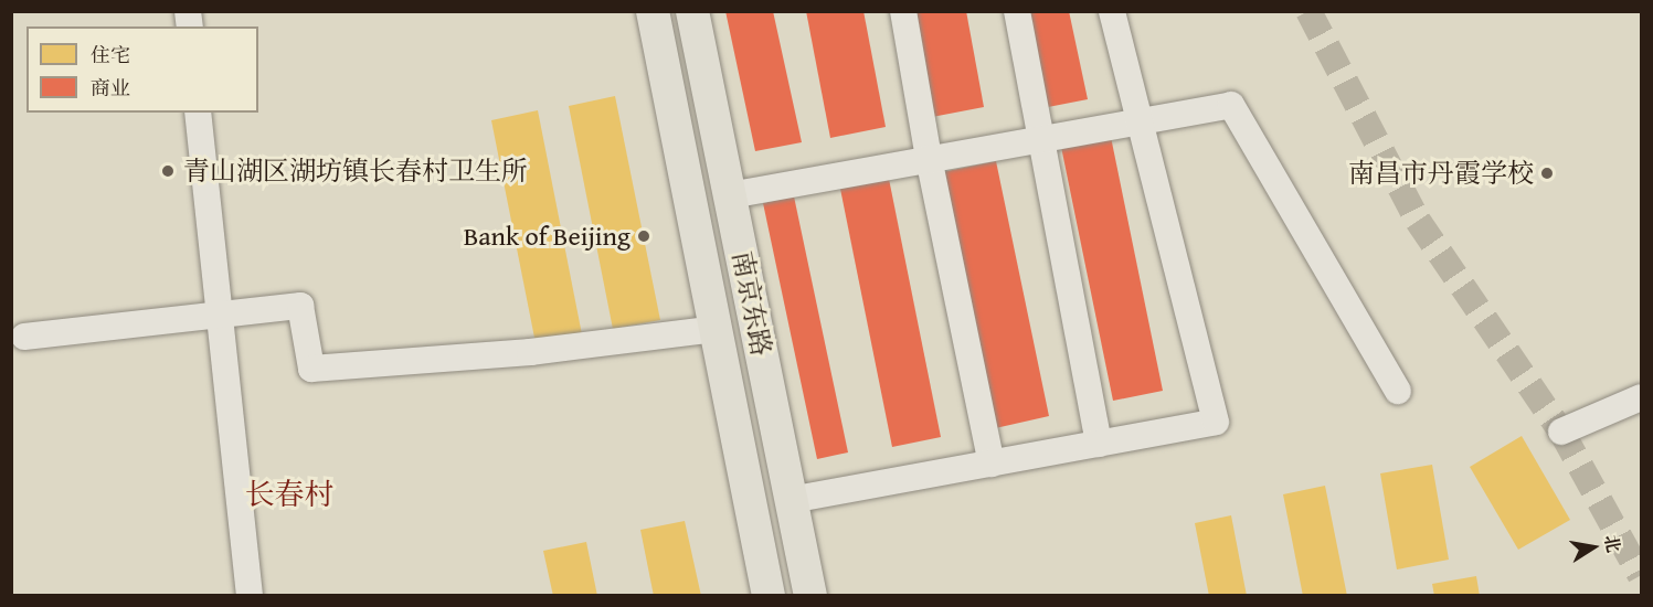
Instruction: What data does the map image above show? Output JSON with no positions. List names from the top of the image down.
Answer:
{
  "streets": {
    "main road": ["南京东路"]
  },
  "districts": ["长春村"],
  "places": ["青山湖区湖坊镇长春村卫生所", "南昌市丹霞学校", "Bank of Beijing"],
  "legend": ["住宅", "商业"],
  "north": "right"
}
